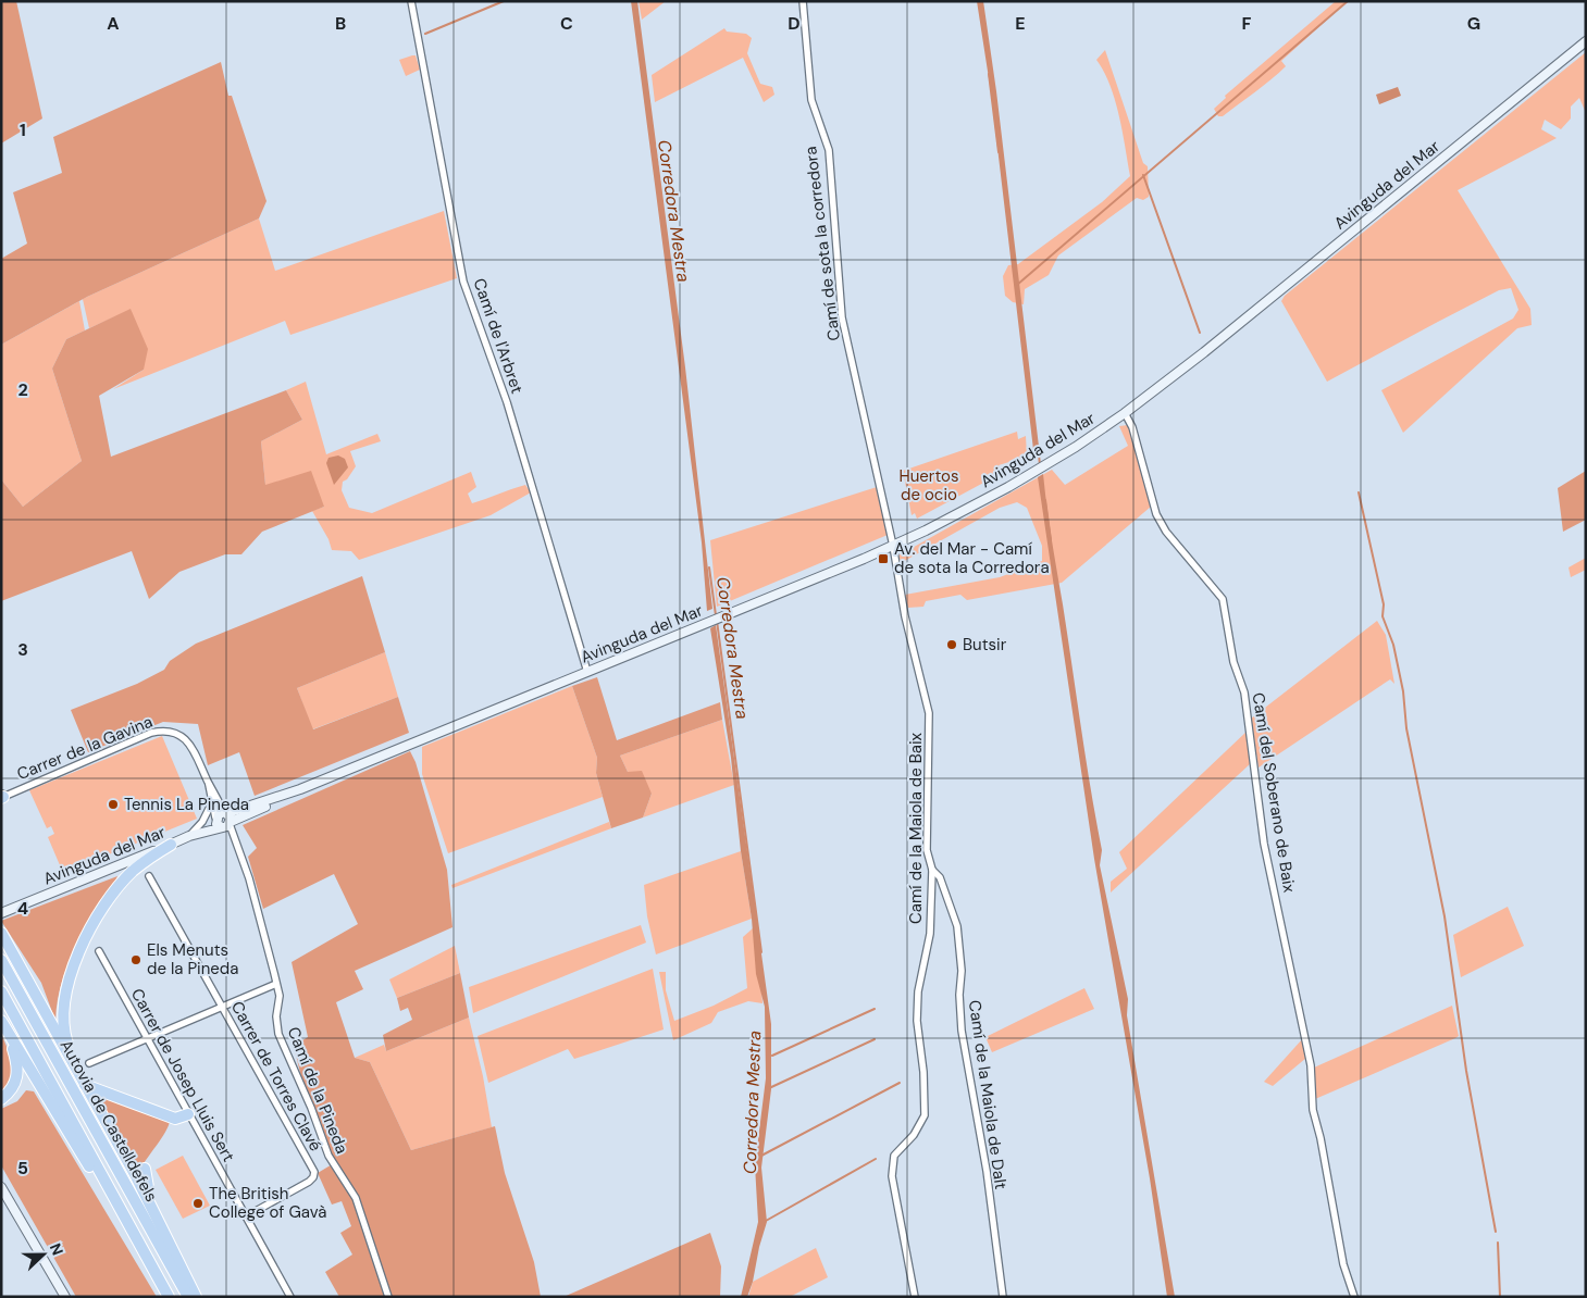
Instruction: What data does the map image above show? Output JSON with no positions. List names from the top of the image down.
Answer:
{
  "streets": {
    "highway": ["Autovia de Castelldefels"],
    "street": [
      "Avinguda del Mar",
      "Camí de sota la corredora",
      "Camí de l'Arbret",
      "Carrer de la Gavina",
      "Camí del Soberano de Baix",
      "Camí de la Maiola de Baix",
      "Carrer de Josep Lluis Sert",
      "Carrer de Torres Clavé",
      "Camí de la Pineda",
      "Camí de la Maiola de Dalt"
    ]
  },
  "crossings": [
    ["Avinguda del Mar", "Camí de sota la corredora"],
    ["Avinguda del Mar", "Camí de l'Arbret"],
    ["Avinguda del Mar", "Camí del Soberano de Baix"],
    ["Avinguda del Mar", "Camí de la Maiola de Baix"],
    ["Avinguda del Mar", "Camí de la Pineda"],
    ["Camí de sota la corredora", "Camí de la Maiola de Baix"],
    ["Carrer de la Gavina", "Camí de la Pineda"],
    ["Camí de la Maiola de Baix", "Camí de la Maiola de Dalt"],
    ["Carrer de Josep Lluis Sert", "Carrer de Torres Clavé"]
  ],
  "water": ["Corredora Mestra"],
  "parks": ["Huertos de ocio"],
  "places": {
    "transit": ["Av. del Mar - Camí de sota la Corredora"],
    "other": [
      "Butsir",
      "Tennis La Pineda",
      "Els Menuts de la Pineda",
      "The British College of Gavà"
    ]
  },
  "north": "right",
  "grid": {
    "columns": [
      "A",
      "B",
      "C",
      "D",
      "E",
      "F",
      "G"
    ],
    "rows": [
      "1",
      "2",
      "3",
      "4",
      "5"
    ]
  }
}
